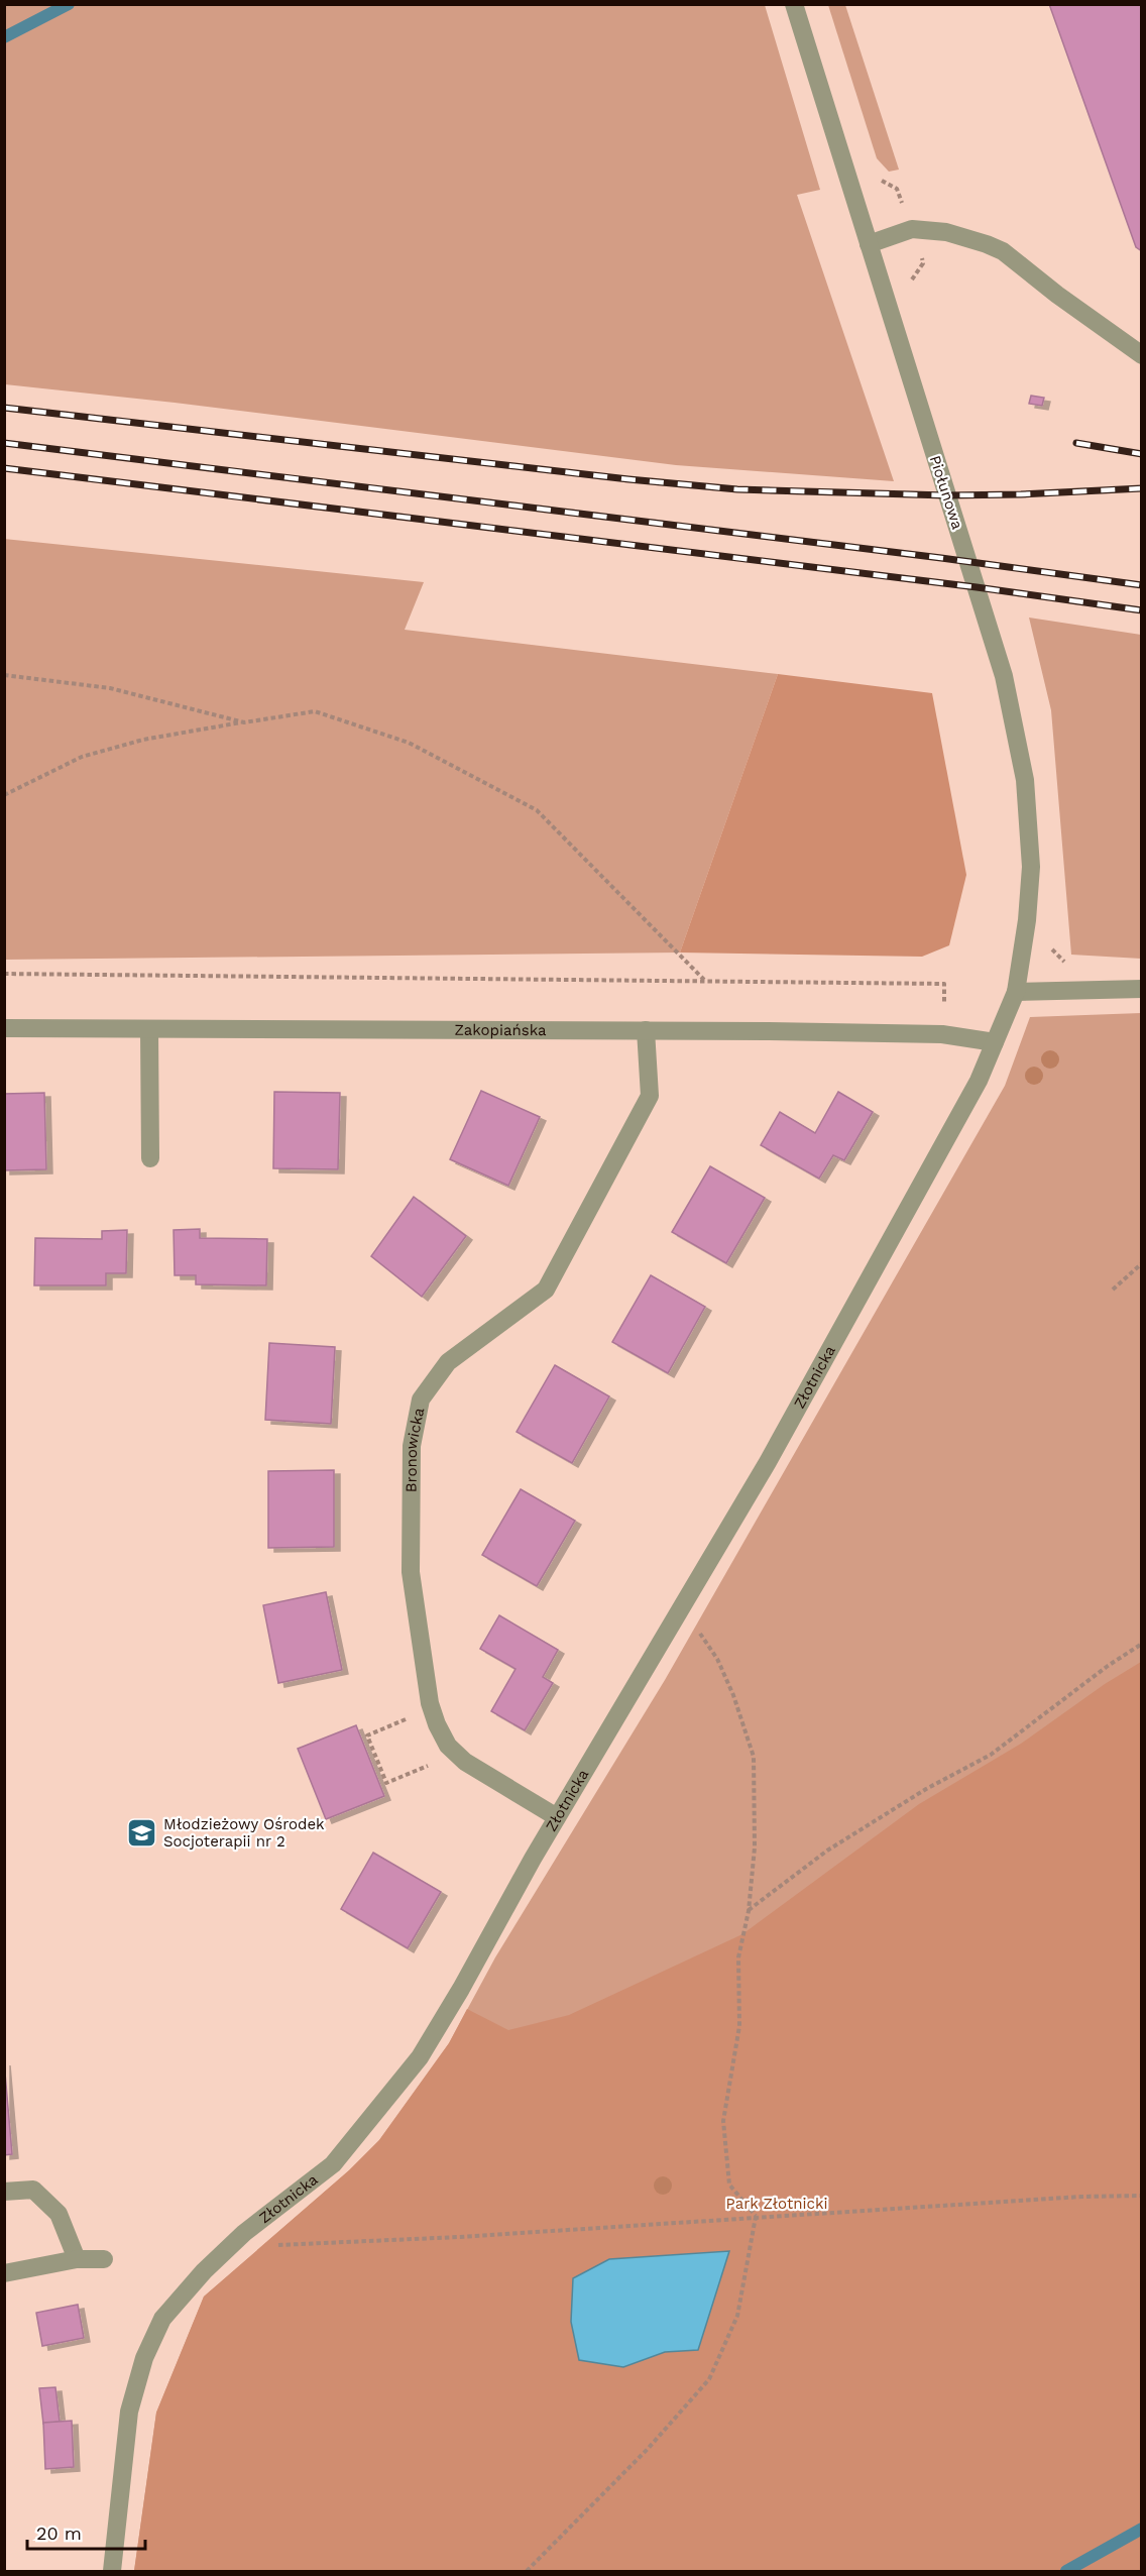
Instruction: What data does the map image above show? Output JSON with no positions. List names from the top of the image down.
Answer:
{
  "streets": {
    "street": [
      "Piołunowa",
      "Zakopiańska",
      "Złotnicka",
      "Bronowicka"
    ]
  },
  "crossings": [
    ["Piołunowa", "Złotnicka"],
    ["Zakopiańska", "Złotnicka"],
    ["Zakopiańska", "Bronowicka"],
    ["Złotnicka", "Bronowicka"]
  ],
  "parks": ["Park Złotnicki"],
  "places": {
    "school or university": ["Młodzieżowy Ośrodek Socjoterapii nr 2"]
  },
  "scale_bar": "20 m"
}
